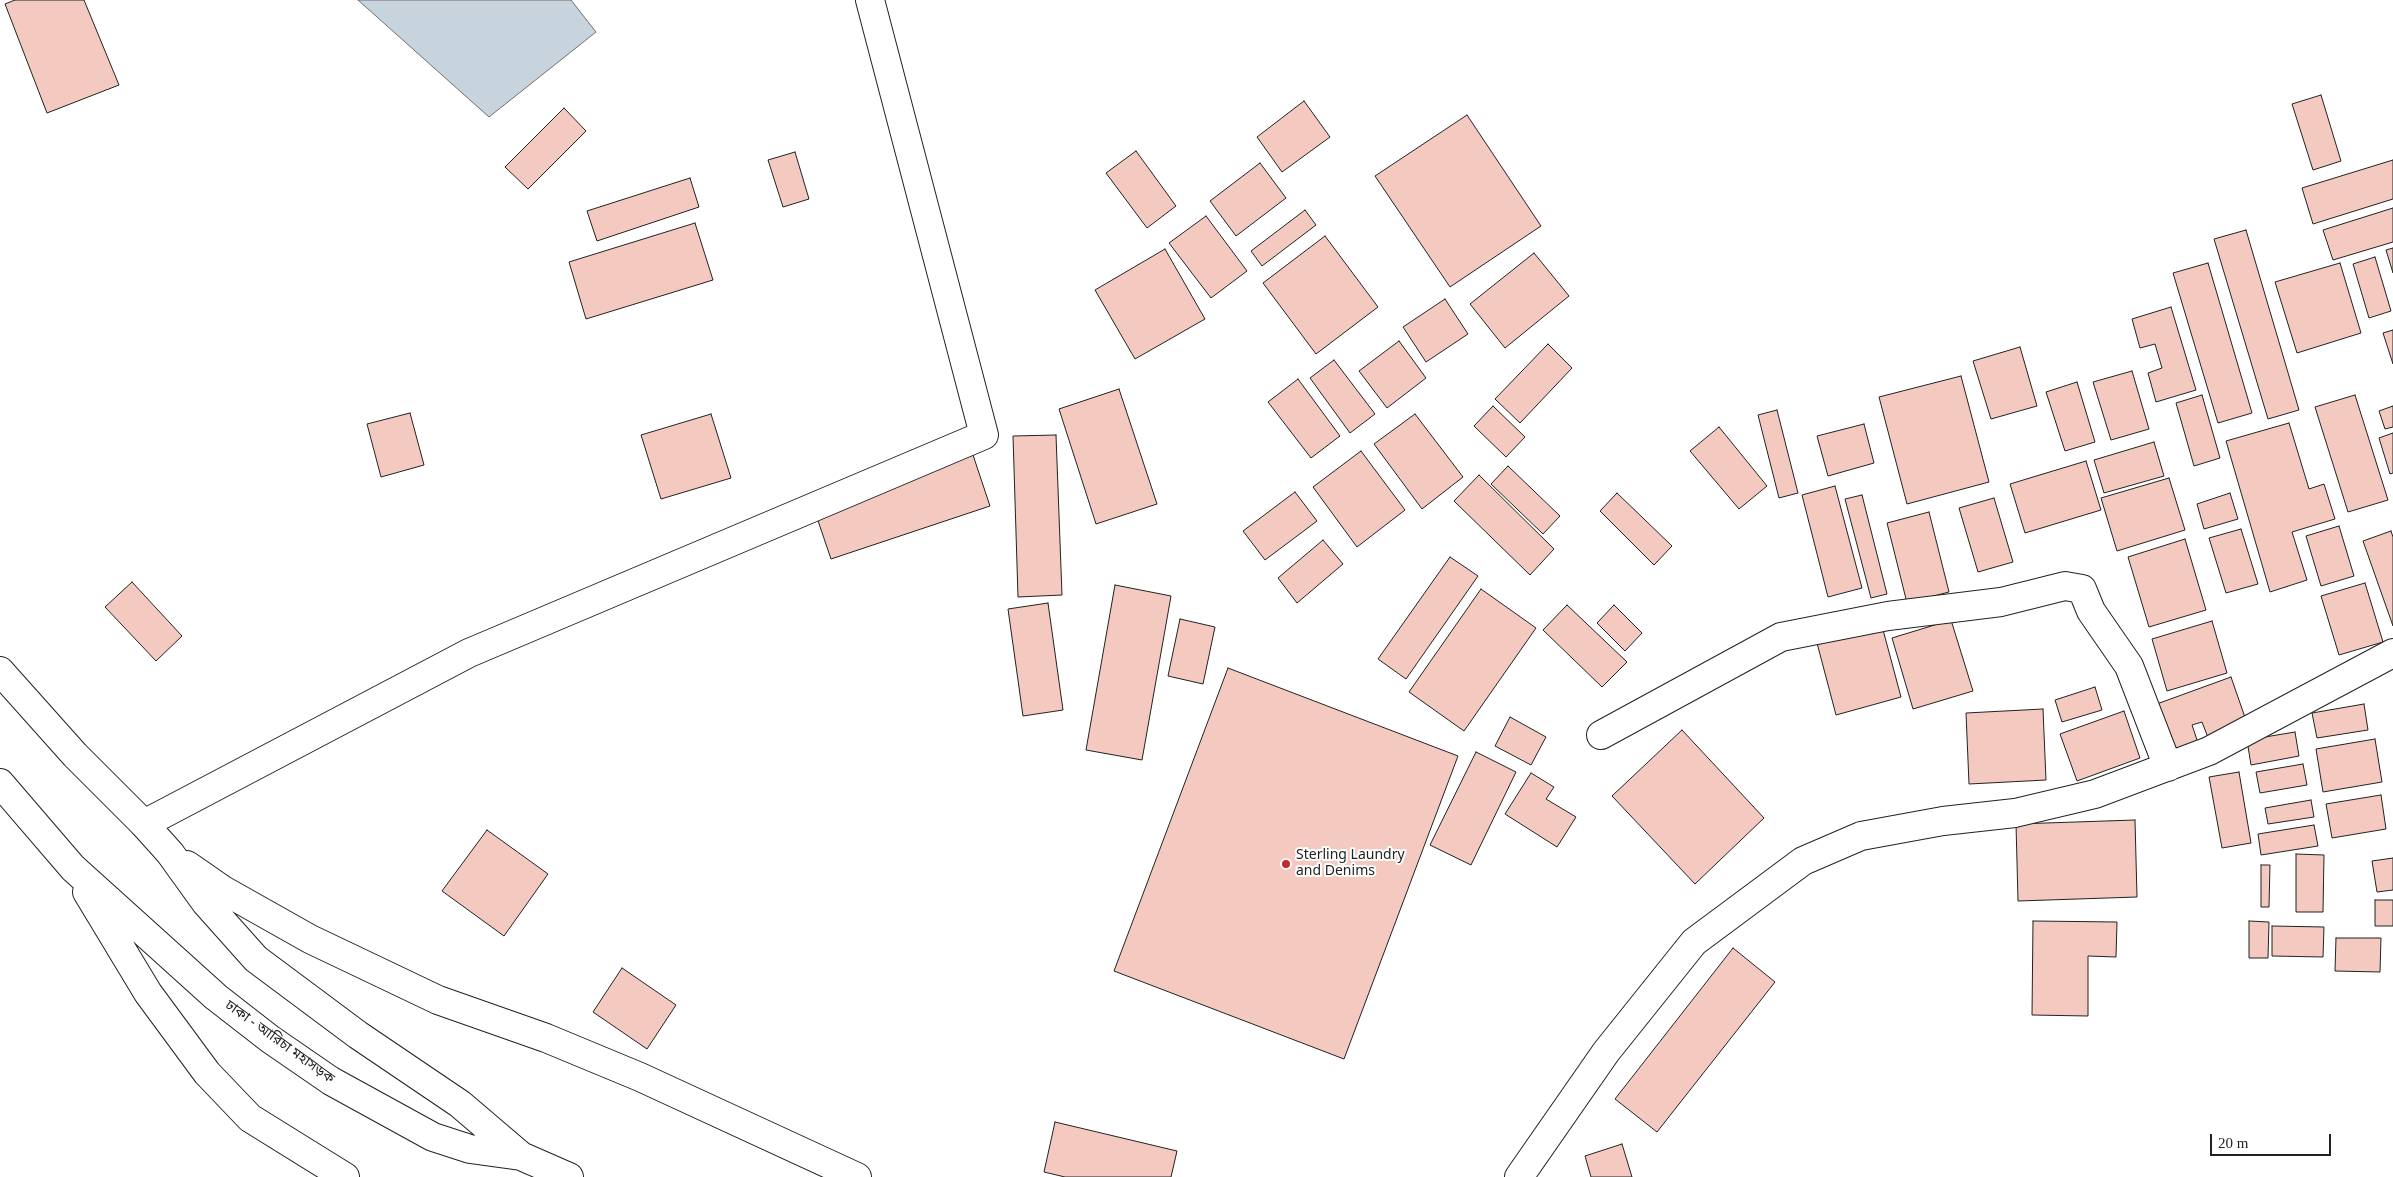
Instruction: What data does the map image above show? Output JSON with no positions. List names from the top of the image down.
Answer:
{
  "streets": {
    "main road": ["ঢাকা - আরিচা মহাসড়ক"]
  },
  "places": ["Sterling Laundry and Denims"],
  "scale_bar": "20 m"
}
